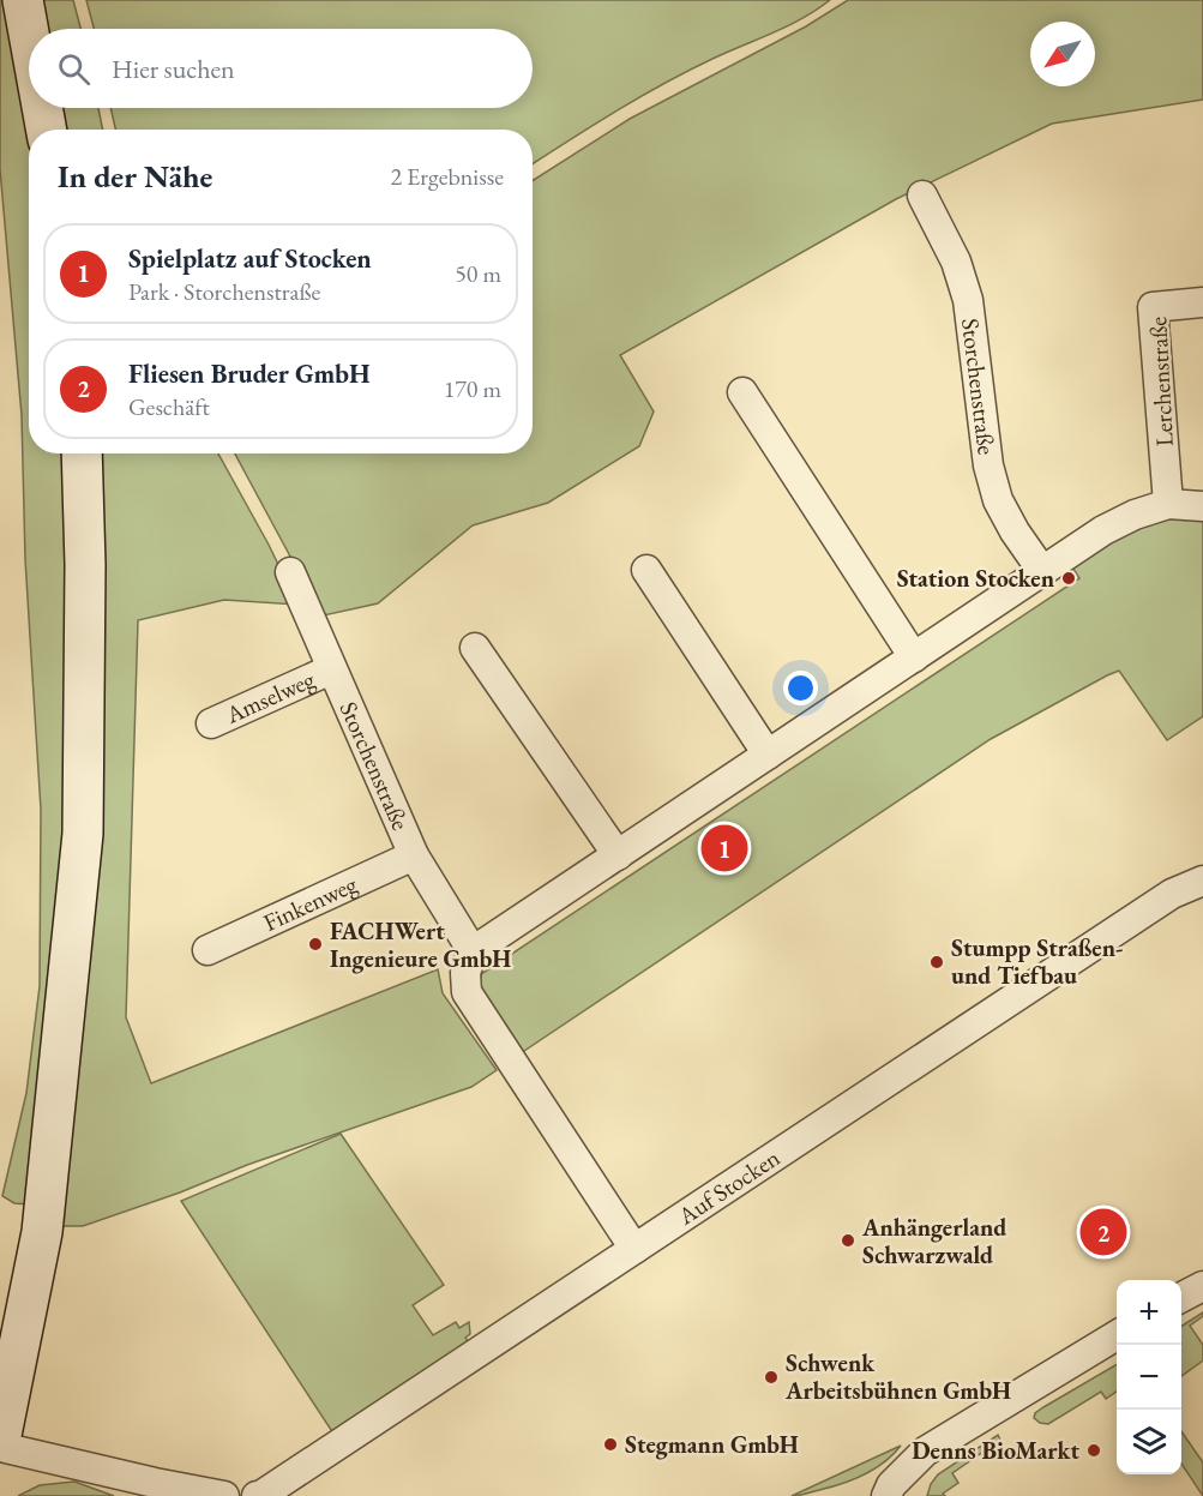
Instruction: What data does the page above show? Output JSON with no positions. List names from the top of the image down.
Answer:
{
  "streets": {
    "street": [
      "Lerchenstraße",
      "Storchenstraße",
      "Amselweg",
      "Finkenweg",
      "Auf Stocken"
    ]
  },
  "crossings": [
    ["Storchenstraße", "Amselweg"],
    ["Storchenstraße", "Finkenweg"]
  ],
  "places": [
    "Station Stocken",
    "FACHWert Ingenieure GmbH",
    "Stumpp Straßen- und Tiefbau",
    "Anhängerland Schwarzwald",
    "Schwenk Arbeitsbühnen GmbH",
    "Stegmann GmbH",
    "Denns BioMarkt"
  ],
  "north": "bottom left",
  "page": {
    "search": "Hier suchen",
    "heading": ["In der Nähe", "2 Ergebnisse"],
    "list": [
      {
        "mark": "1",
        "name": "Spielplatz auf Stocken",
        "note": "Park · Storchenstraße",
        "value": "50 m"
      },
      {
        "mark": "2",
        "name": "Fliesen Bruder GmbH",
        "note": "Geschäft",
        "value": "170 m"
      }
    ],
    "pins": ["1", "2"],
    "map_buttons": ["+", "−"]
  }
}
